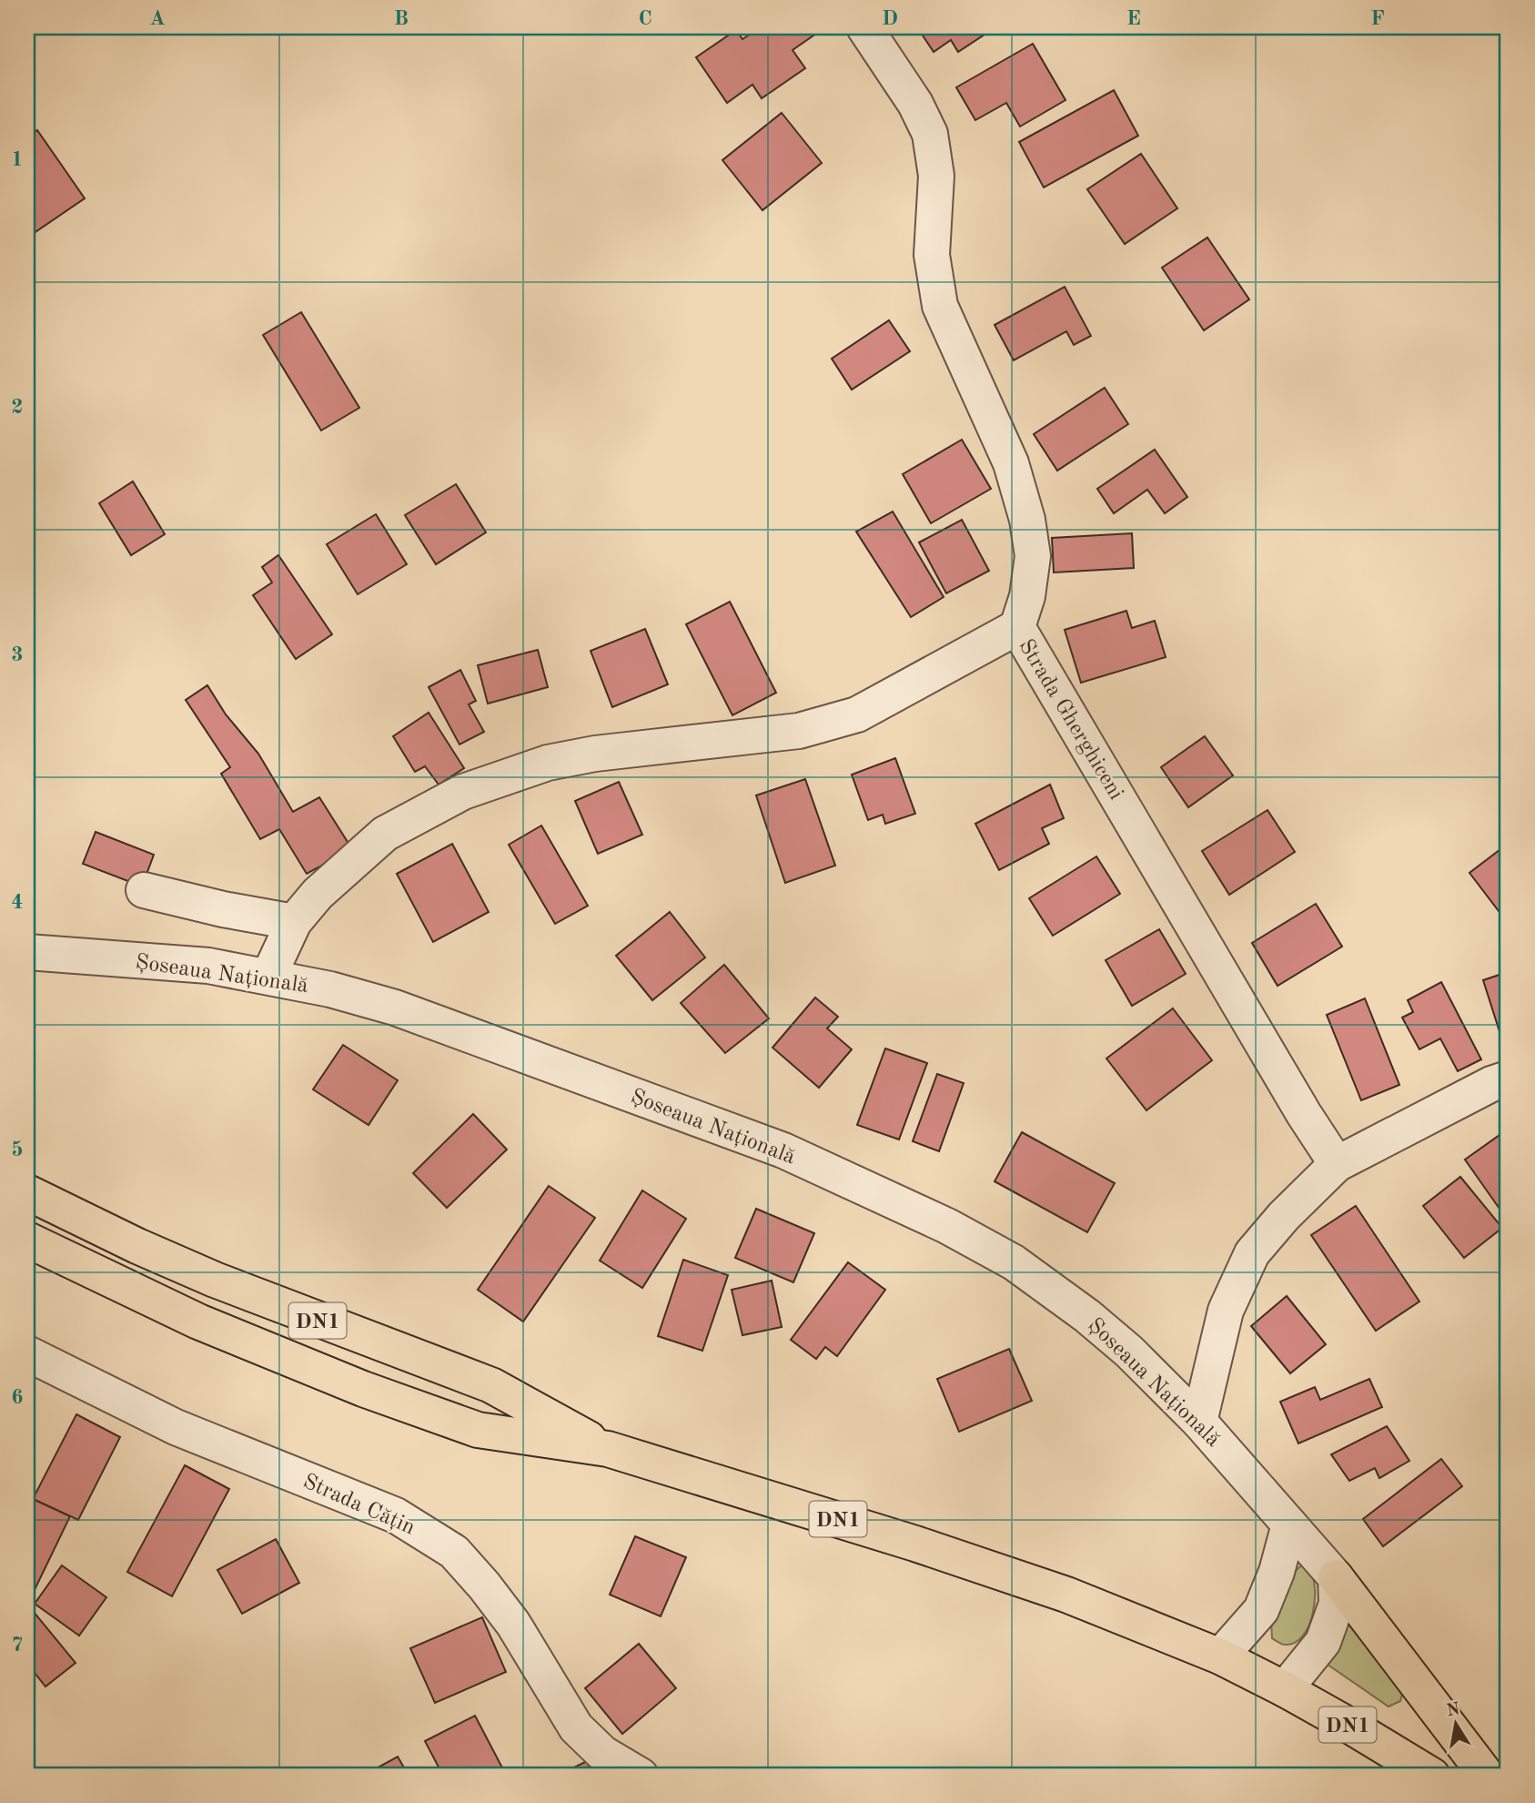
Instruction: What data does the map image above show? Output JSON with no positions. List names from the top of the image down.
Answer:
{
  "streets": {
    "highway": ["DN1"],
    "street": ["Strada Gherghiceni", "Șoseaua Națională", "Strada Cățin"]
  },
  "north": "top",
  "grid": {
    "columns": [
      "A",
      "B",
      "C",
      "D",
      "E",
      "F"
    ],
    "rows": [
      "1",
      "2",
      "3",
      "4",
      "5",
      "6",
      "7"
    ]
  }
}
